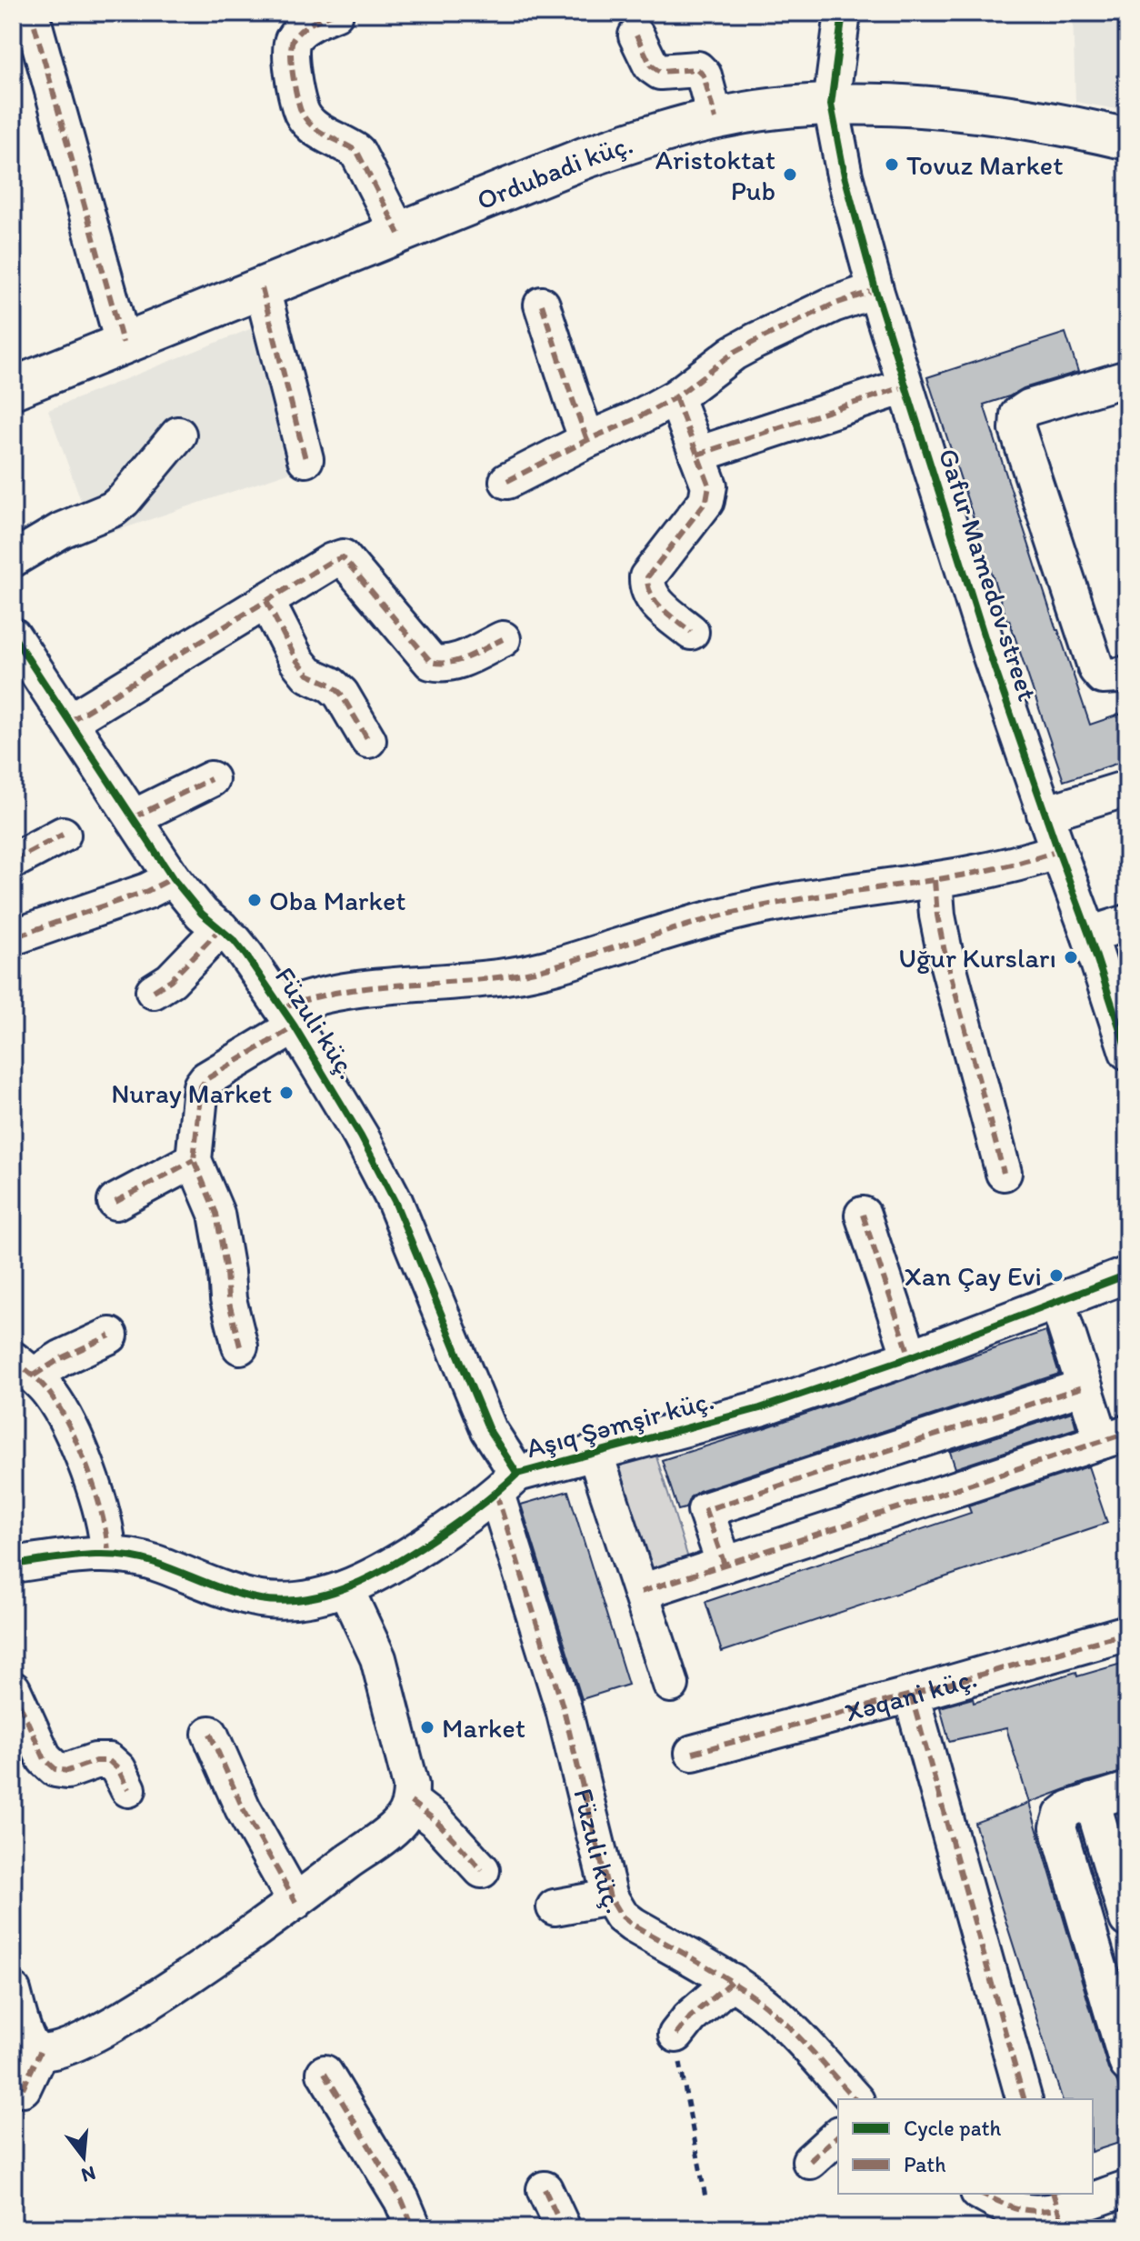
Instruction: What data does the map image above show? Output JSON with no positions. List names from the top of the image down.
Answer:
{
  "streets": {
    "main road": ["Ordubadi küç."],
    "street": [
      "Gafur Mamedov street",
      "Füzuli küç.",
      "Aşıq Şəmşir küç.",
      "Xəqani küç."
    ]
  },
  "crossings": [
    ["Ordubadi küç.", "Gafur Mamedov street"],
    ["Füzuli küç.", "Aşıq Şəmşir küç."]
  ],
  "places": [
    "Tovuz Market",
    "Aristoktat Pub",
    "Oba Market",
    "Uğur Kursları",
    "Nuray Market",
    "Xan Çay Evi",
    "Market"
  ],
  "legend": ["Cycle path", "Path"],
  "north": "bottom"
}
